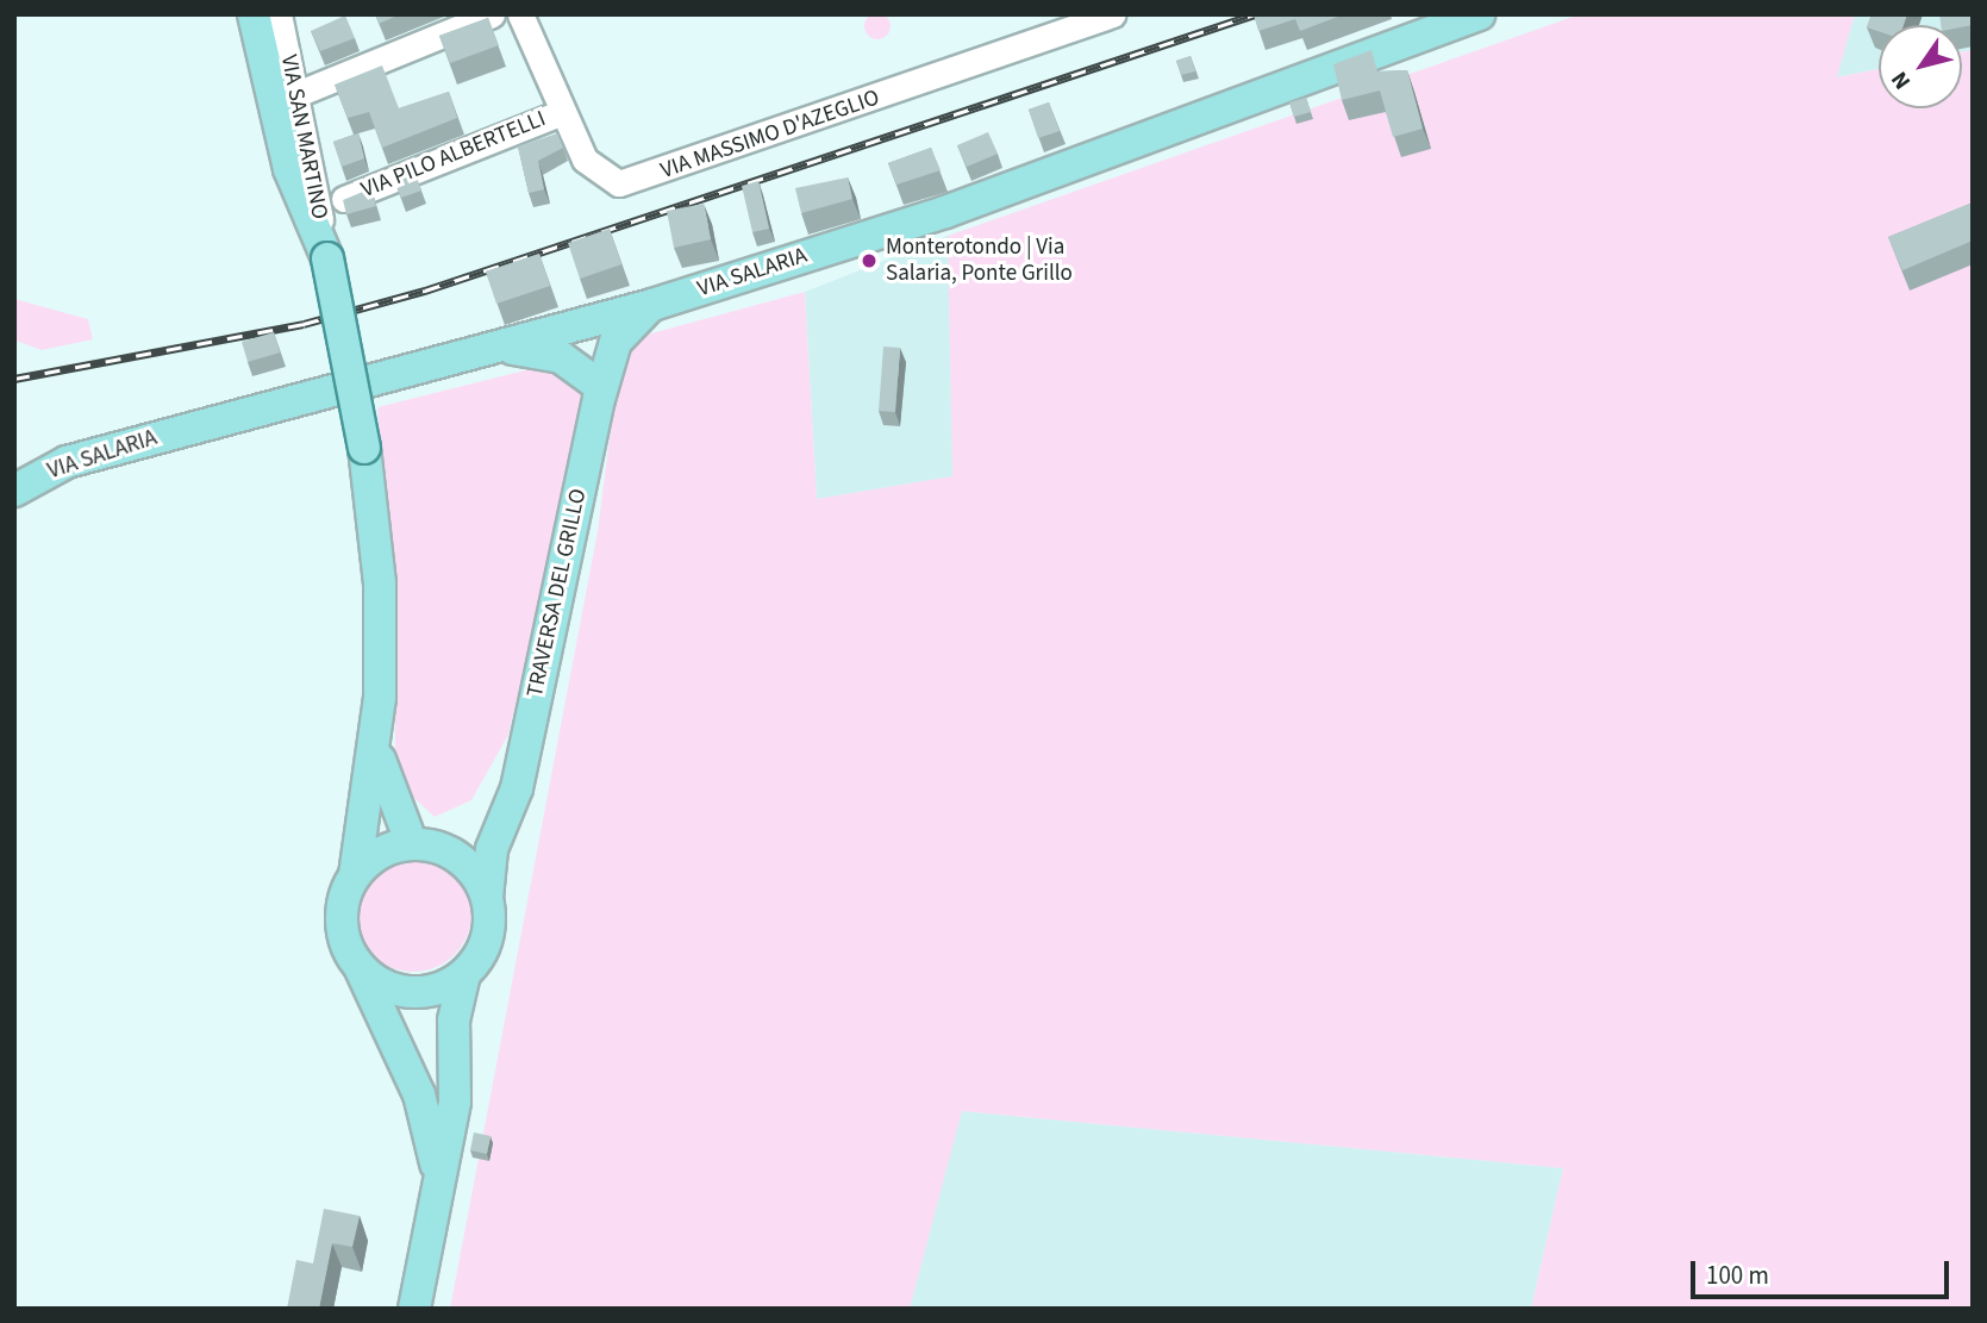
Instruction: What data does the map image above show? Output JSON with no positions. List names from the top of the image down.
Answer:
{
  "streets": {
    "main road": ["VIA SALARIA", "TRAVERSA DEL GRILLO"],
    "street": ["VIA MASSIMO D'AZEGLIO", "VIA SAN MARTINO", "VIA PILO ALBERTELLI"]
  },
  "crossings": [
    ["VIA MASSIMO D'AZEGLIO", "VIA PILO ALBERTELLI"],
    ["VIA SALARIA", "TRAVERSA DEL GRILLO"]
  ],
  "places": ["Monterotondo | Via Salaria, Ponte Grillo"],
  "scale_bar": "100 m",
  "north": "bottom left"
}
